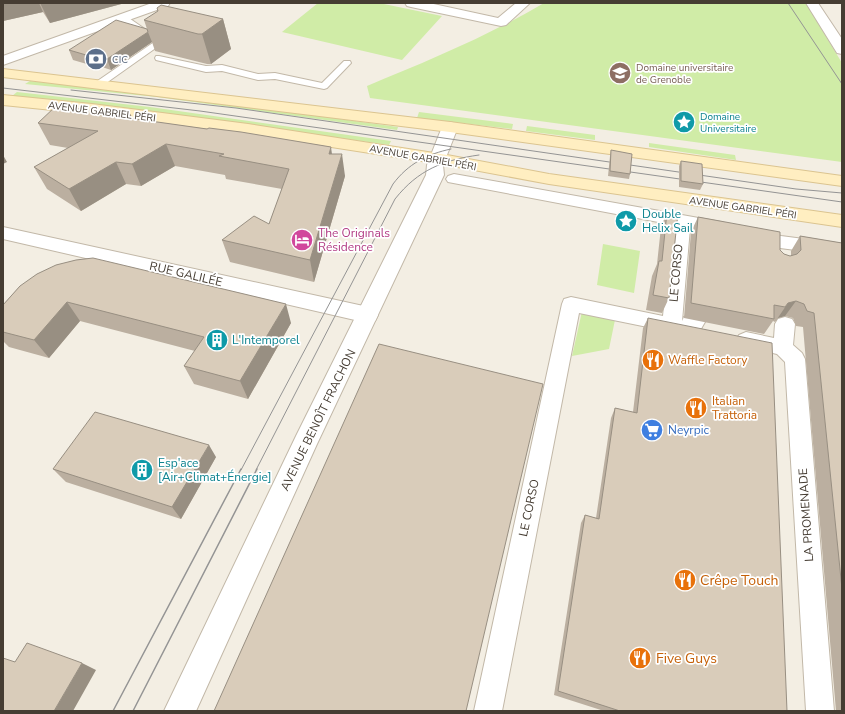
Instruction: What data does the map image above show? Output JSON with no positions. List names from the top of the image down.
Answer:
{
  "streets": {
    "main road": ["AVENUE GABRIEL PÉRI"],
    "street": [
      "LE CORSO",
      "RUE GALILÉE",
      "AVENUE BENOÎT FRACHON",
      "LA PROMENADE"
    ]
  },
  "crossings": [
    ["AVENUE GABRIEL PÉRI", "LE CORSO"],
    ["AVENUE GABRIEL PÉRI", "AVENUE BENOÎT FRACHON"],
    ["RUE GALILÉE", "AVENUE BENOÎT FRACHON"]
  ],
  "places": {
    "bank": ["CIC"],
    "school or university": ["Domaine universitaire de Grenoble"],
    "place": ["Domaine Universitaire", "Double Helix Sail"],
    "hotel": ["The Originals Résidence"],
    "building": ["L'Intemporel", "Esp'ace [Air+Climat+Énergie]"],
    "restaurant": [
      "Waffle Factory",
      "Italian Trattoria",
      "Crêpe Touch",
      "Five Guys"
    ],
    "supermarket": ["Neyrpic"]
  }
}
